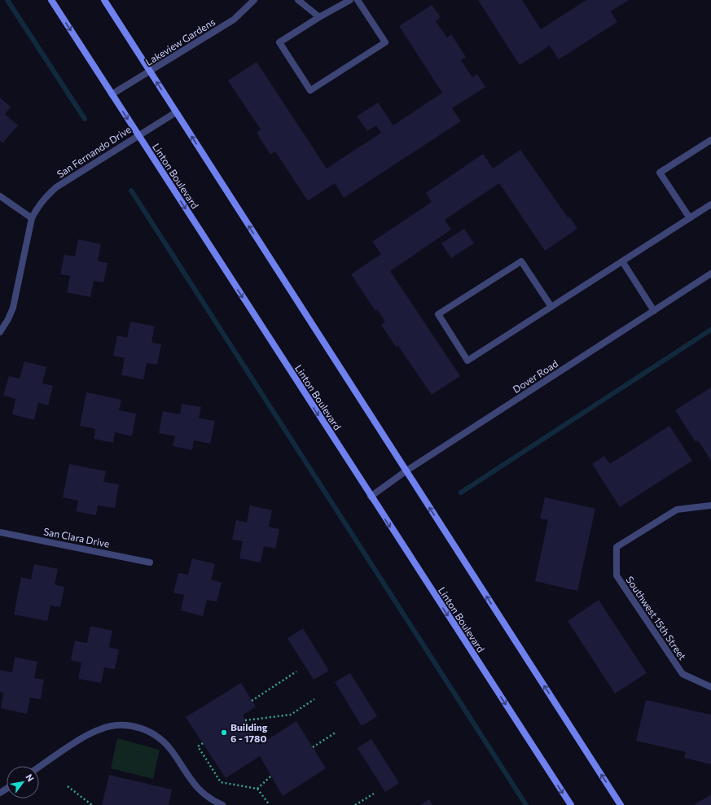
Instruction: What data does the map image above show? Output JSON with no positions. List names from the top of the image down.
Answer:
{
  "streets": {
    "main road": ["Linton Boulevard"],
    "street": [
      "Lakeview Gardens",
      "San Fernando Drive",
      "Dover Road",
      "San Clara Drive",
      "Southwest 15th Street"
    ]
  },
  "crossings": [
    ["Lakeview Gardens", "Linton Boulevard"],
    ["San Fernando Drive", "Linton Boulevard"],
    ["Linton Boulevard", "Dover Road"]
  ],
  "places": ["Building 6 - 1780"],
  "north": "top right"
}
